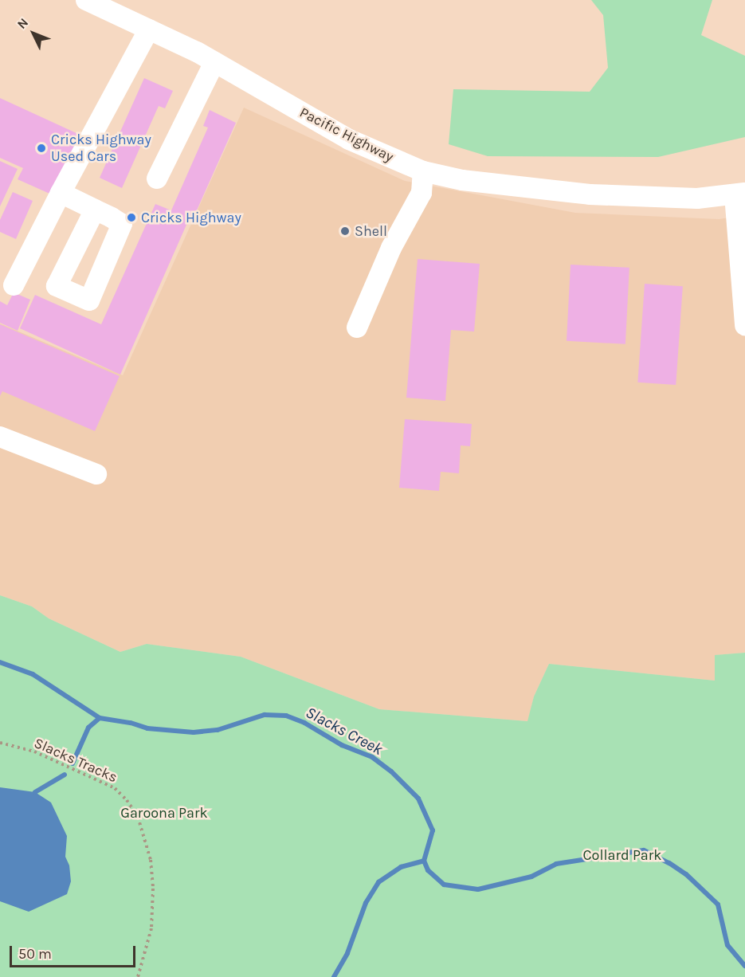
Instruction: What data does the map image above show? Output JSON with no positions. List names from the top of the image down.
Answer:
{
  "streets": {
    "street": ["Pacific Highway"],
    "path": ["Slacks Tracks"]
  },
  "water": ["Slacks Creek"],
  "parks": ["Garoona Park", "Collard Park"],
  "places": ["Cricks Highway Used Cars", "Cricks Highway", "Shell"],
  "scale_bar": "50 m",
  "north": "top left"
}
